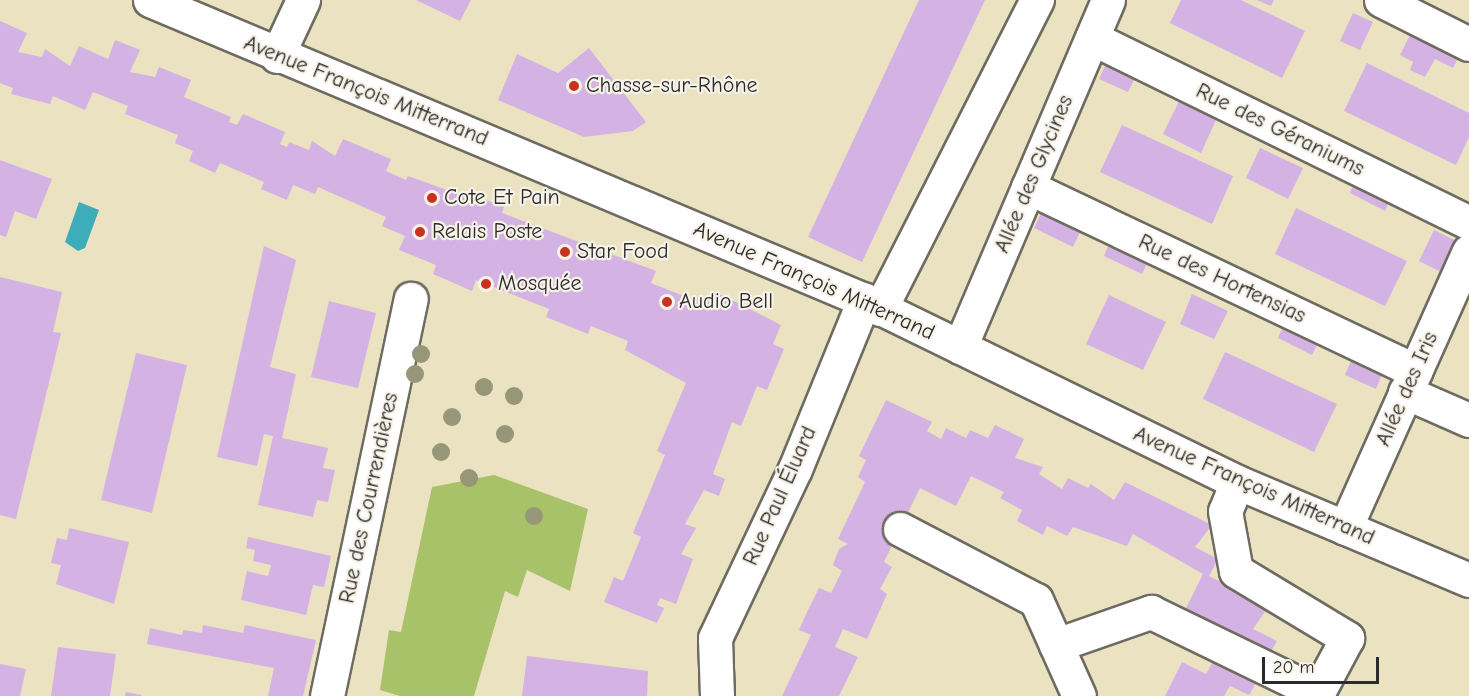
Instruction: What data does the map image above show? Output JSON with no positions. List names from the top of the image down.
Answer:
{
  "streets": {
    "street": [
      "Avenue François Mitterrand",
      "Rue des Géraniums",
      "Allée des Glycines",
      "Rue des Hortensias",
      "Allée des Iris",
      "Rue Paul Éluard",
      "Rue des Courrendières"
    ]
  },
  "crossings": [
    ["Avenue François Mitterrand", "Allée des Glycines"],
    ["Avenue François Mitterrand", "Allée des Iris"],
    ["Avenue François Mitterrand", "Rue Paul Éluard"],
    ["Rue des Géraniums", "Allée des Glycines"],
    ["Allée des Glycines", "Rue des Hortensias"],
    ["Rue des Hortensias", "Allée des Iris"]
  ],
  "places": [
    "Chasse-sur-Rhône",
    "Cote Et Pain",
    "Relais Poste",
    "Star Food",
    "Mosquée",
    "Audio Bell"
  ],
  "scale_bar": "20 m"
}
